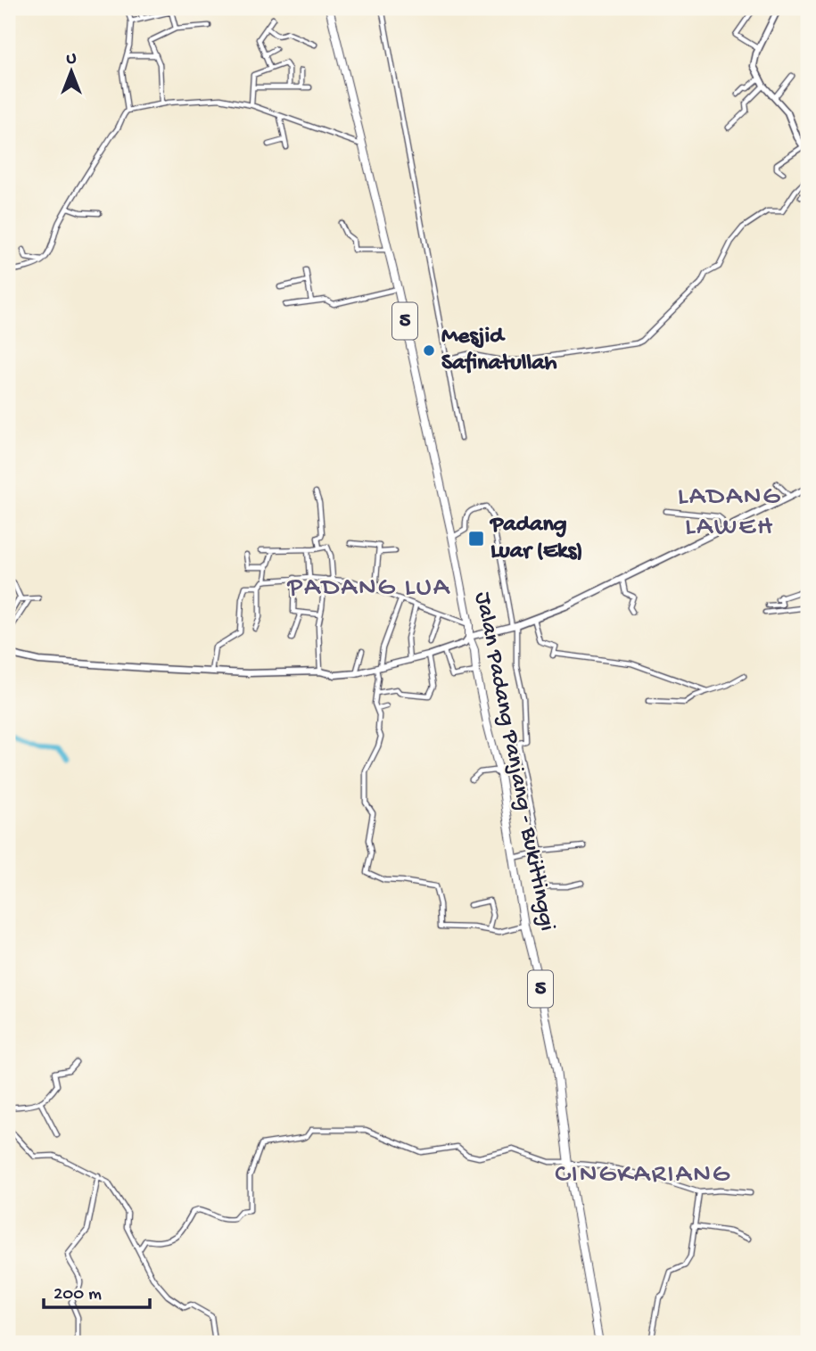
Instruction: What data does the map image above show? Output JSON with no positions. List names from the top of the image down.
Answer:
{
  "streets": {
    "highway": ["5", "Jalan Padang Panjang - Bukittinggi"]
  },
  "districts": ["LADANG LAWEH", "PADANG LUA", "CINGKARIANG"],
  "places": {
    "other": ["Mesjid Safinatullah"],
    "transit": ["Padang Luar (Eks)"]
  },
  "scale_bar": "200 m",
  "north": "top"
}
